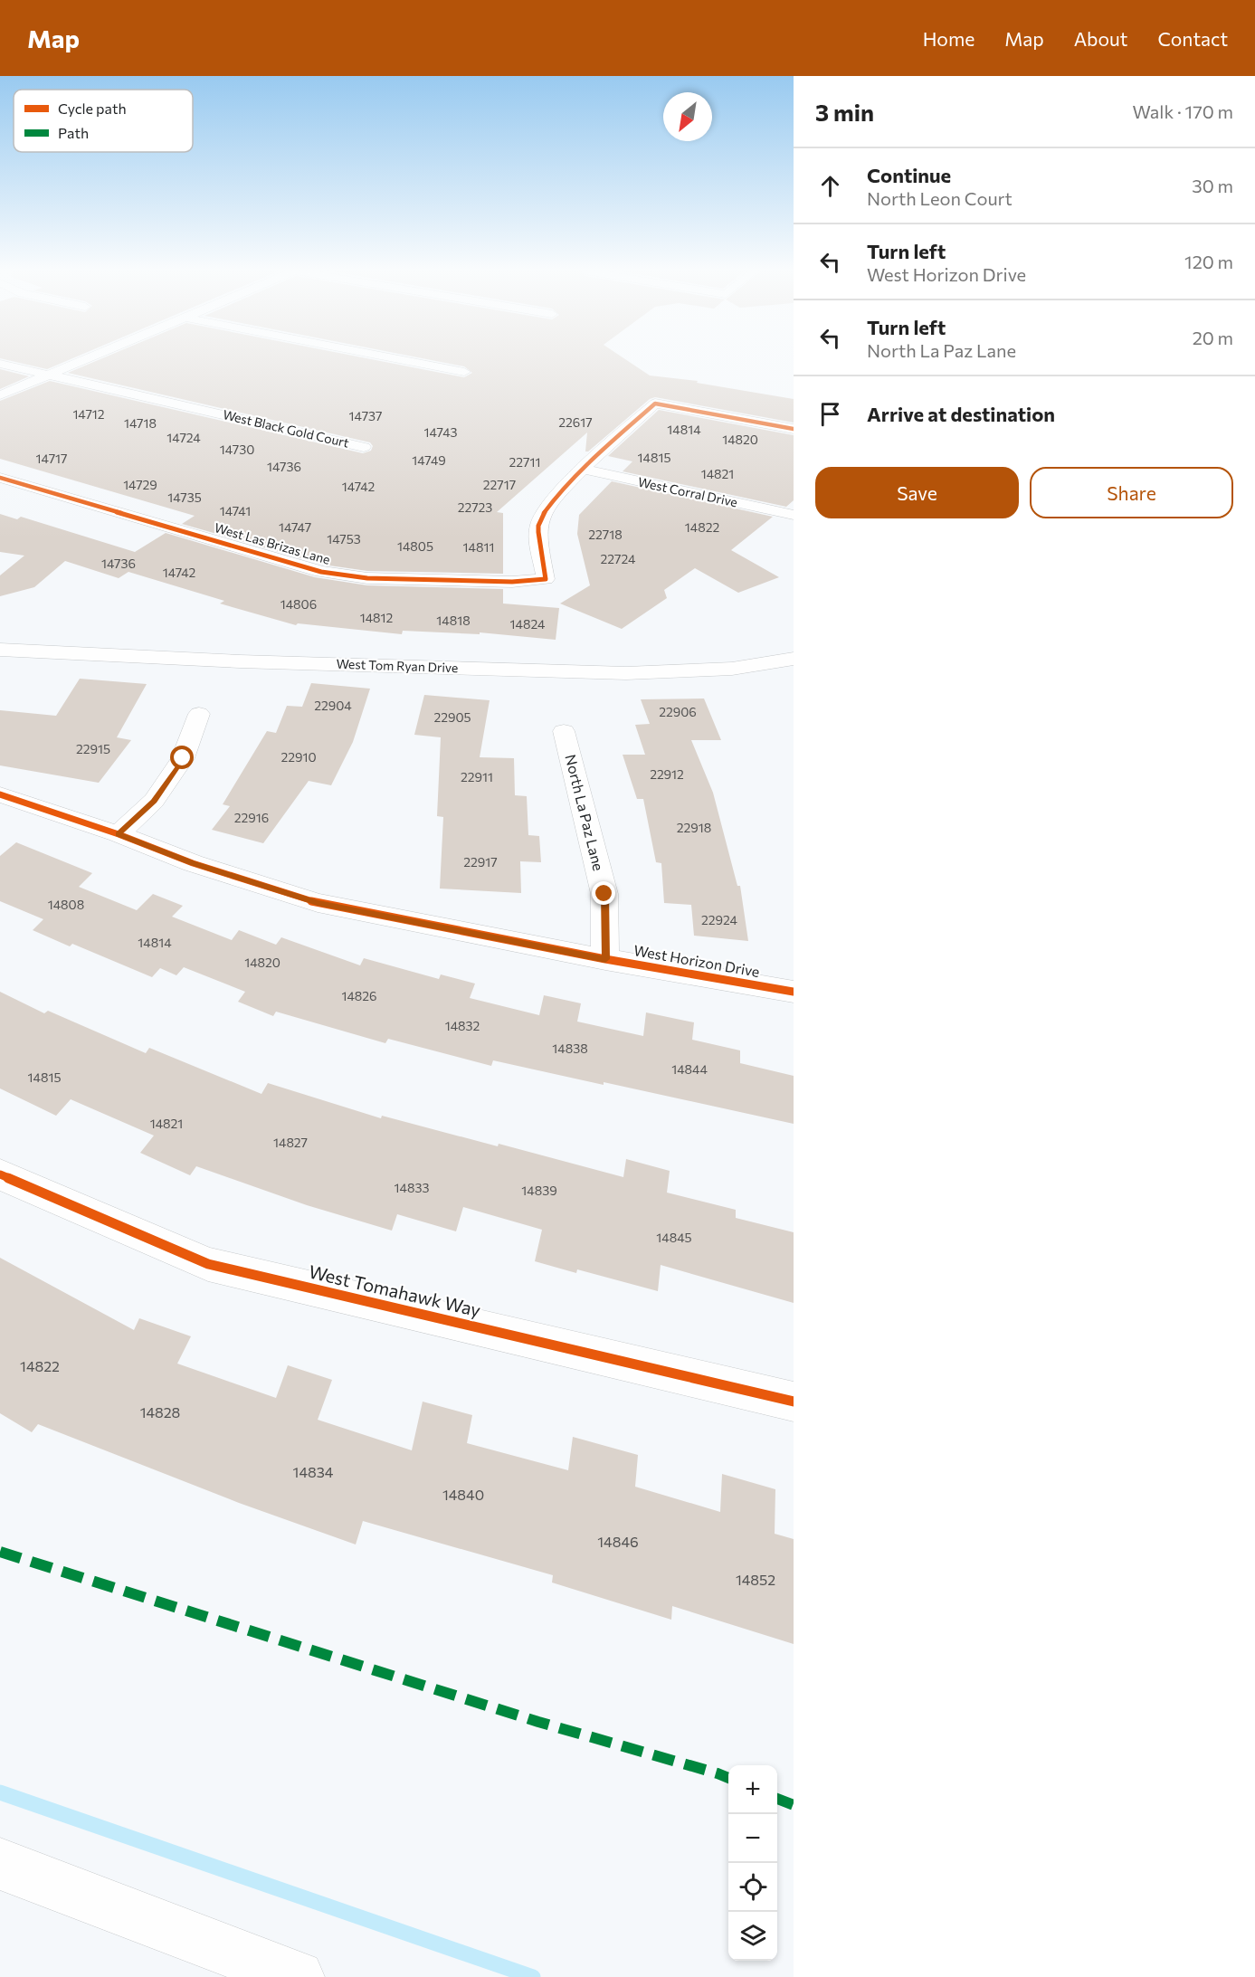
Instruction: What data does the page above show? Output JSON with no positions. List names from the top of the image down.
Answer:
{
  "streets": {
    "street": [
      "West Black Gold Court",
      "West Corral Drive",
      "West Las Brizas Lane",
      "West Tom Ryan Drive",
      "North La Paz Lane",
      "West Horizon Drive",
      "West Tomahawk Way"
    ]
  },
  "crossings": [
    ["West Corral Drive", "West Las Brizas Lane"],
    ["North La Paz Lane", "West Horizon Drive"]
  ],
  "house_numbers": [
    "14712",
    "14737",
    "22617",
    "14718",
    "14814",
    "14743",
    "14724",
    "14820",
    "14730",
    "14815",
    "14717",
    "14749",
    "22711",
    "14736",
    "14821",
    "14729",
    "22717",
    "14742",
    "14735",
    "22723",
    "14741",
    "14747",
    "14822",
    "22718",
    "14753",
    "14805",
    "14811",
    "22724",
    "14736",
    "14742",
    "14806",
    "14812",
    "14818",
    "14824",
    "22904",
    "22906",
    "22905",
    "22915",
    "22910",
    "22912",
    "22911",
    "22916",
    "22918",
    "22917",
    "14808",
    "22924",
    "14814",
    "14820",
    "14826",
    "14832",
    "14838",
    "14844",
    "14815",
    "14821",
    "14827",
    "14833",
    "14839",
    "14845",
    "14822",
    "14828",
    "14834",
    "14840",
    "14846",
    "14852"
  ],
  "legend": ["Cycle path", "Path"],
  "north": "bottom left",
  "page": {
    "header": "Map",
    "nav": [
      "Home",
      "Map",
      "About",
      "Contact"
    ],
    "heading": ["3 min", "Walk · 170 m"],
    "list": [
      ["Continue", "North Leon Court", "30 m"],
      ["Turn left", "West Horizon Drive", "120 m"],
      ["Turn left", "North La Paz Lane", "20 m"],
      "Arrive at destination"
    ],
    "buttons": ["Save", "Share"],
    "map_buttons": ["+", "−"]
  }
}
